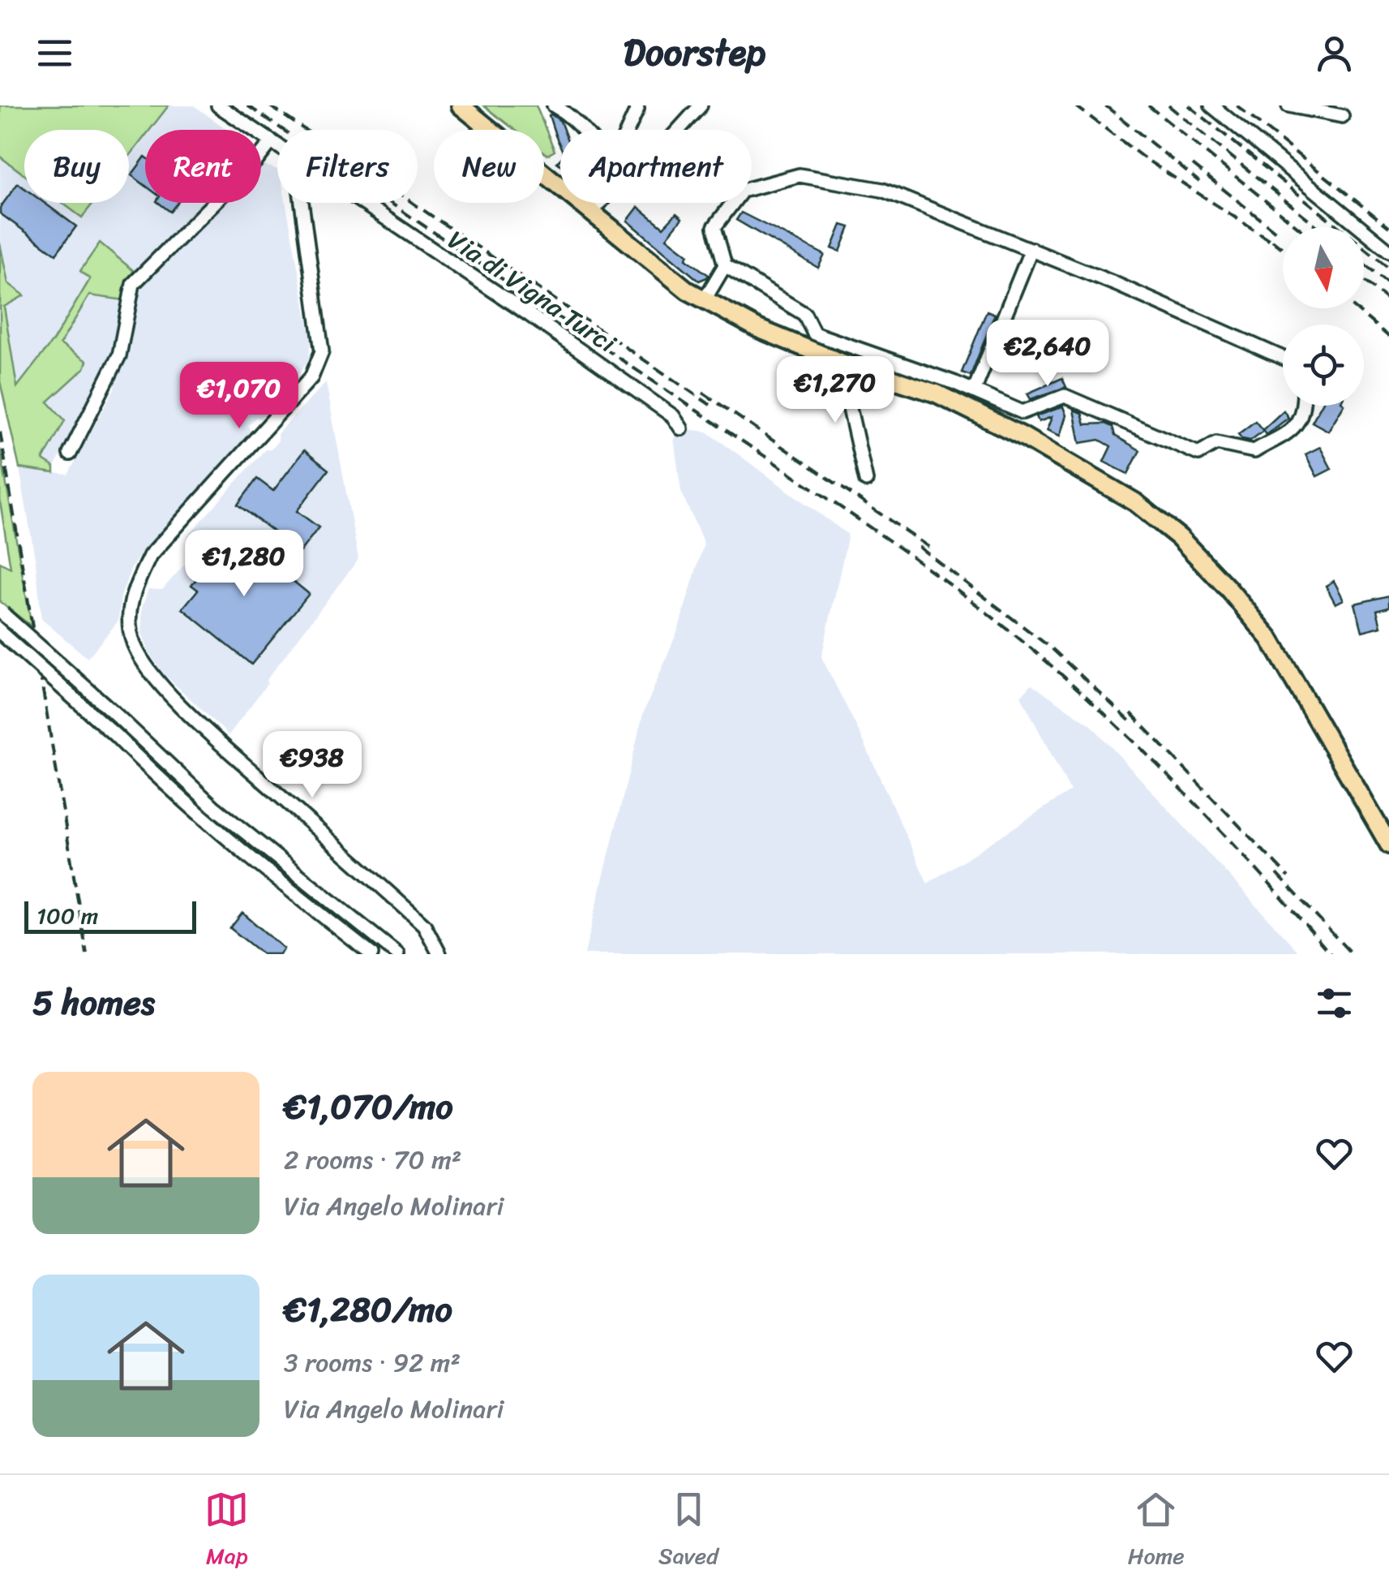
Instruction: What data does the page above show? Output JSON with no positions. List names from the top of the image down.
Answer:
{
  "streets": {
    "street": ["Via di Vigna Turci"]
  },
  "scale_bar": "100 m",
  "north": "bottom",
  "page": {
    "header": "Doorstep",
    "chip": [
      "Buy",
      "Rent",
      "Filters",
      "New",
      "Apartment"
    ],
    "price": [
      "€2,640",
      "€1,270",
      "€1,070",
      "€1,280",
      "€938"
    ],
    "scale": "100 m",
    "heading": "5 homes",
    "list": [
      {
        "name": "€1,070/mo",
        "note": "2 rooms · 70 m² · Via Angelo Molinari"
      },
      {
        "name": "€1,280/mo",
        "note": "3 rooms · 92 m² · Via Angelo Molinari"
      }
    ],
    "tabs": ["Map", "Saved", "Home"]
  }
}
